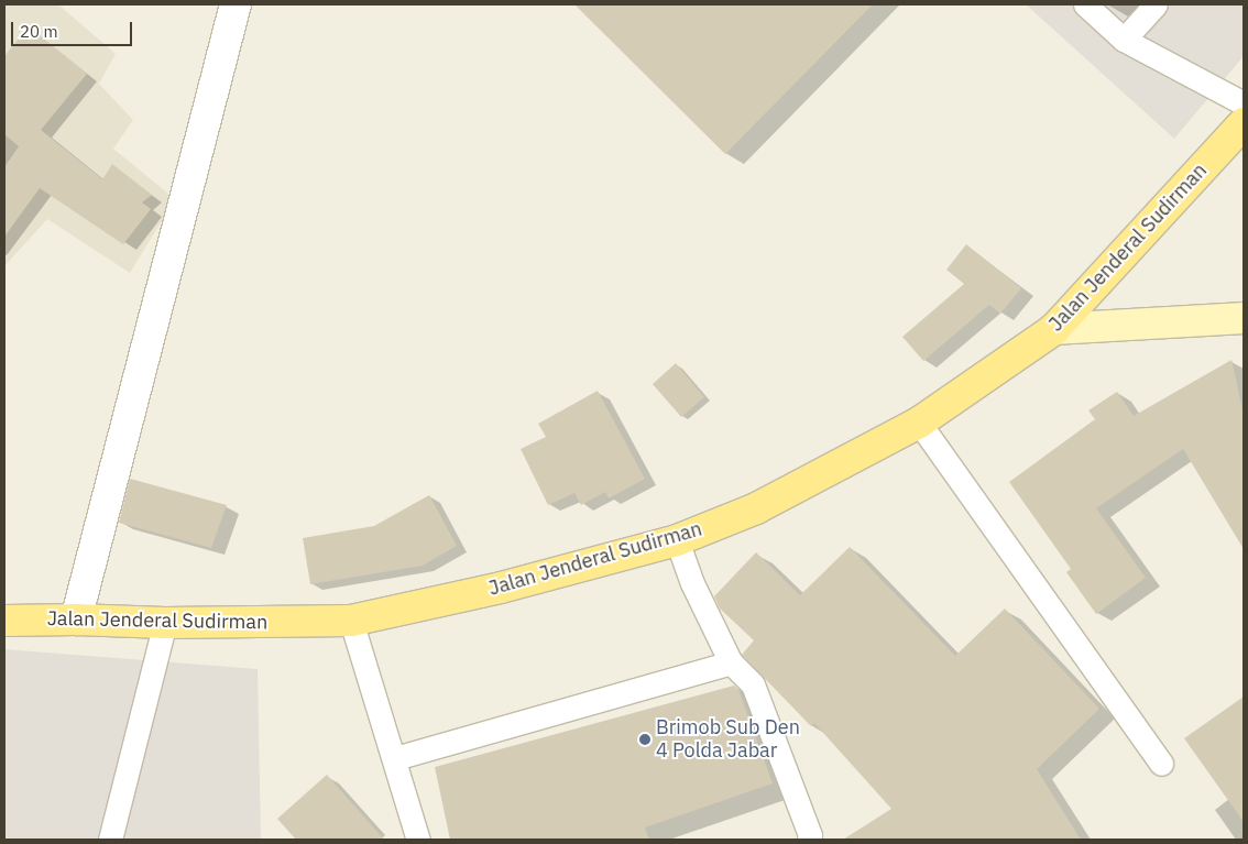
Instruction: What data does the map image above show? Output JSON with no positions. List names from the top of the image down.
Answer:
{
  "streets": {
    "main road": ["Jalan Jenderal Sudirman"]
  },
  "places": ["Brimob Sub Den 4 Polda Jabar"],
  "scale_bar": "20 m"
}
